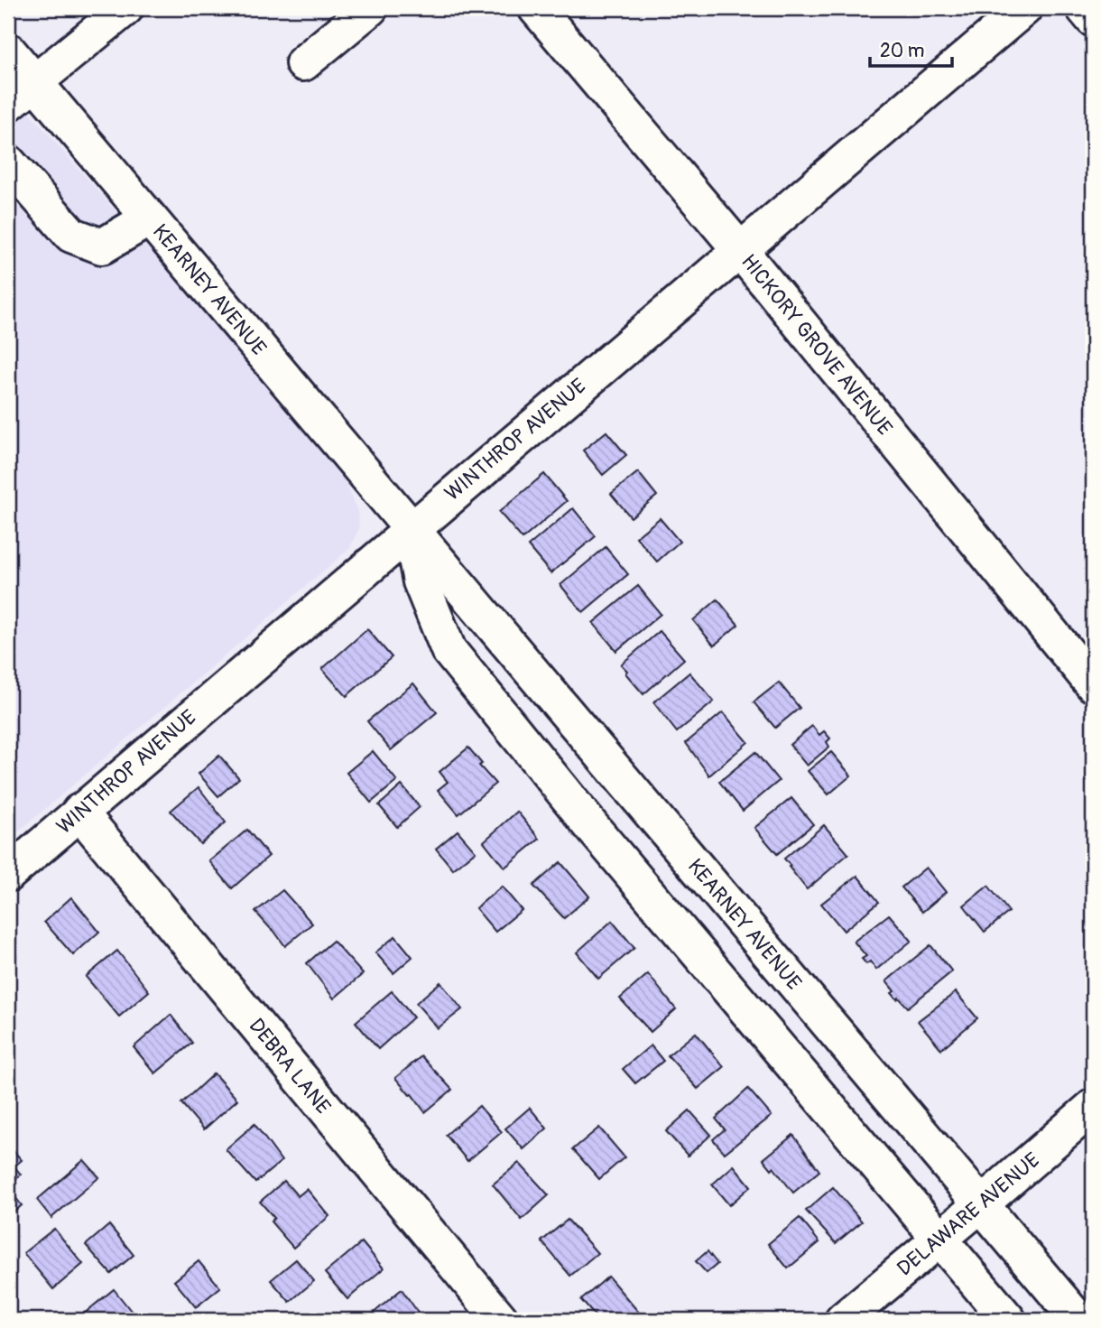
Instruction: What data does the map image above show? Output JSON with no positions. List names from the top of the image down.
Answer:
{
  "streets": {
    "street": [
      "KEARNEY AVENUE",
      "HICKORY GROVE AVENUE",
      "WINTHROP AVENUE",
      "DEBRA LANE",
      "DELAWARE AVENUE"
    ]
  },
  "crossings": [
    ["KEARNEY AVENUE", "WINTHROP AVENUE"],
    ["KEARNEY AVENUE", "DELAWARE AVENUE"],
    ["HICKORY GROVE AVENUE", "WINTHROP AVENUE"],
    ["WINTHROP AVENUE", "DEBRA LANE"]
  ],
  "scale_bar": "20 m"
}
